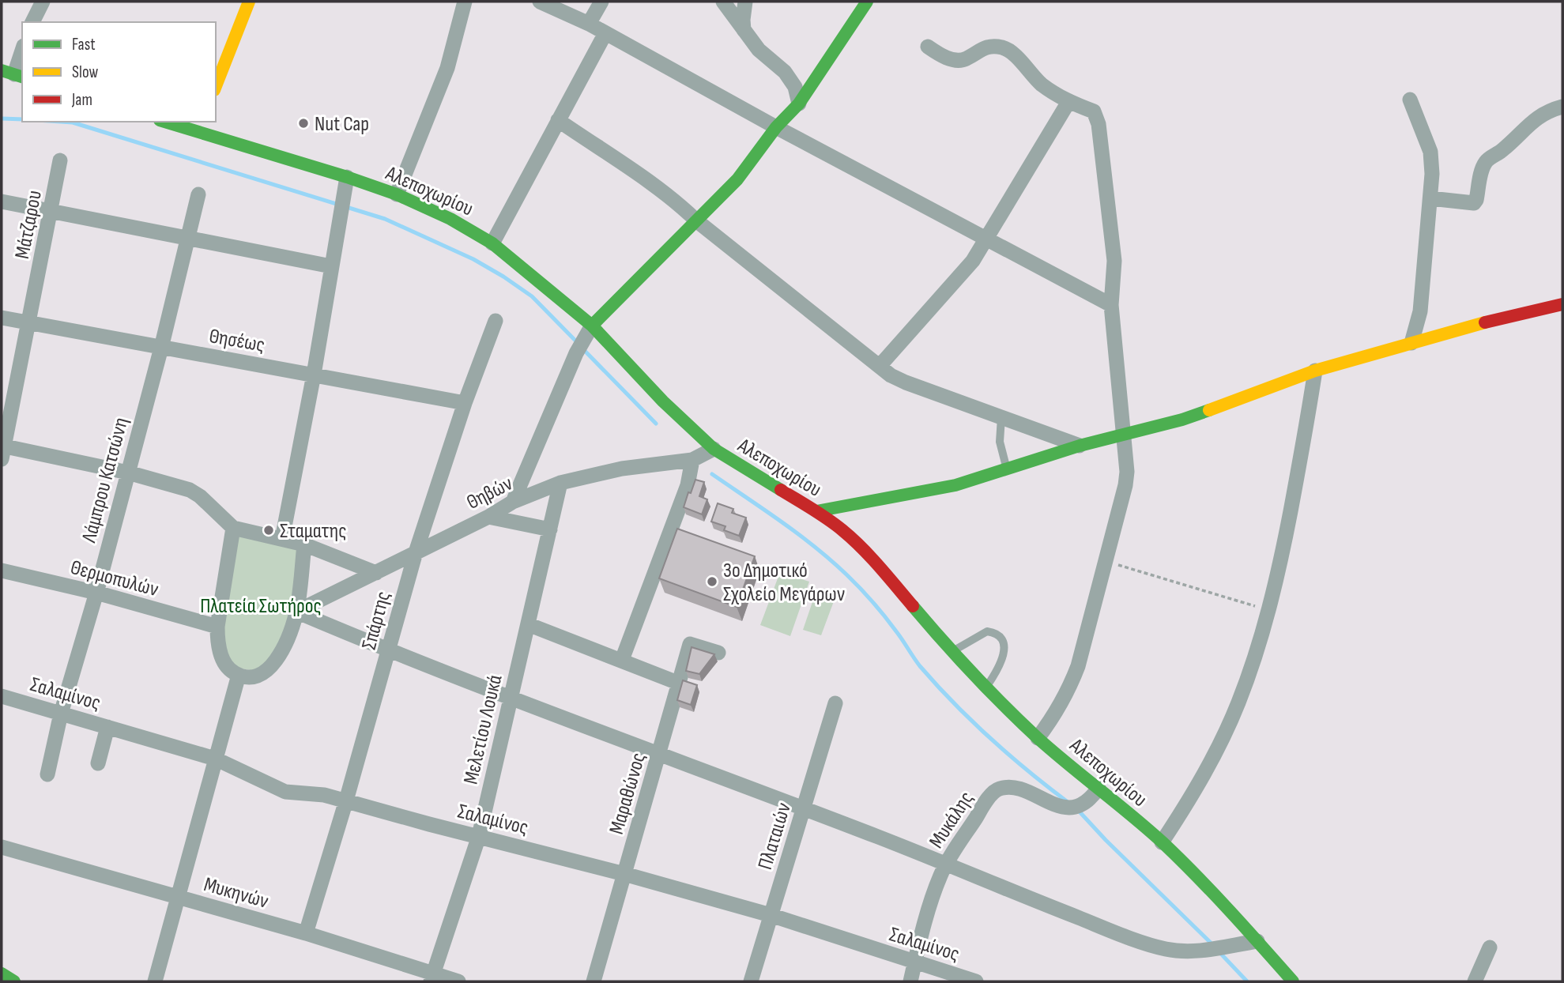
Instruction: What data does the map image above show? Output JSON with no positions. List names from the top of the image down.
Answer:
{
  "streets": {
    "main road": ["Αλεποχωρίου"],
    "street": [
      "Μάτζαρου",
      "Θησέως",
      "Λάμπρου Κατσώνη",
      "Θηβών",
      "Θερμοπυλών",
      "Σπάρτης",
      "Σαλαμίνος",
      "Μελετίου Λουκά",
      "Μαραθώνος",
      "Μυκάλης",
      "Πλαταιών",
      "Μυκηνών"
    ]
  },
  "crossings": [
    ["Αλεποχωρίου", "Θηβών"],
    ["Αλεποχωρίου", "Μυκάλης"],
    ["Μάτζαρου", "Θησέως"],
    ["Θησέως", "Λάμπρου Κατσώνη"],
    ["Θησέως", "Σπάρτης"],
    ["Λάμπρου Κατσώνη", "Θερμοπυλών"],
    ["Λάμπρου Κατσώνη", "Σαλαμίνος"],
    ["Θηβών", "Σπάρτης"],
    ["Θηβών", "Μελετίου Λουκά"],
    ["Σπάρτης", "Σαλαμίνος"],
    ["Σπάρτης", "Μυκηνών"],
    ["Σαλαμίνος", "Μελετίου Λουκά"],
    ["Σαλαμίνος", "Μαραθώνος"],
    ["Σαλαμίνος", "Μυκάλης"],
    ["Σαλαμίνος", "Πλαταιών"],
    ["Μελετίου Λουκά", "Μυκηνών"]
  ],
  "parks": ["Πλατεία Σωτήρος"],
  "places": ["Nut Cap", "Σταματης", "3ο Δημοτικό Σχολείο Μεγάρων"],
  "legend": ["Fast", "Slow", "Jam"]
}
